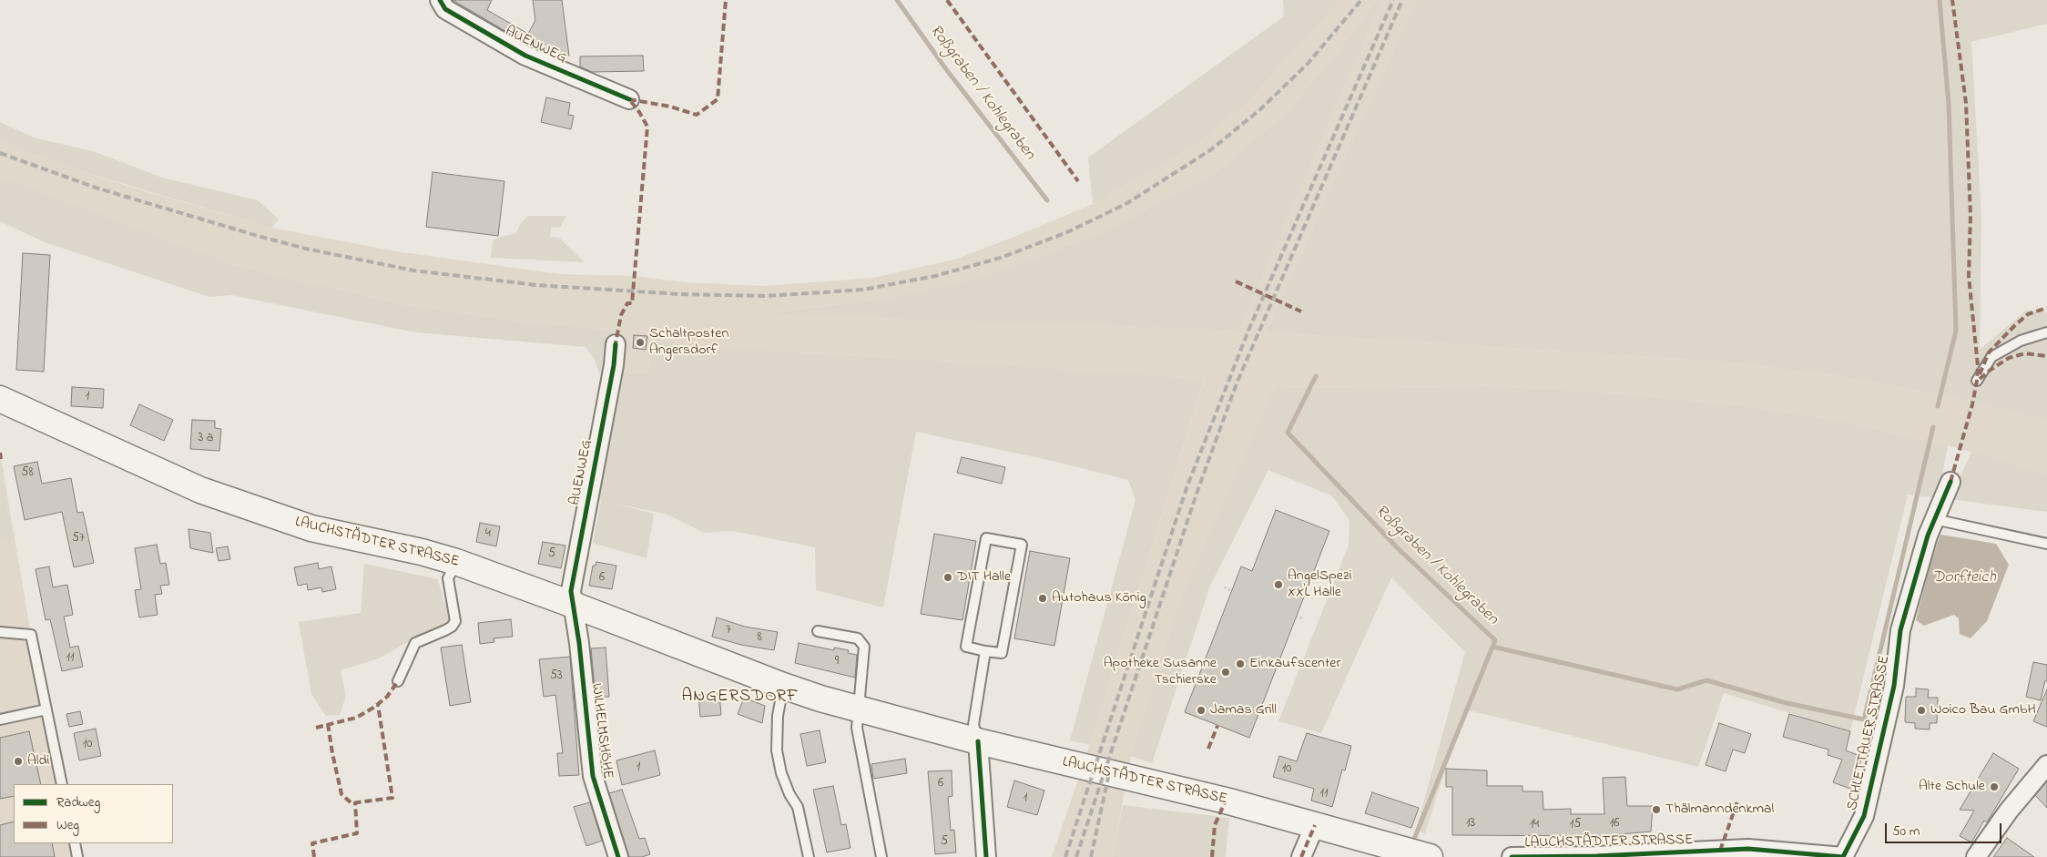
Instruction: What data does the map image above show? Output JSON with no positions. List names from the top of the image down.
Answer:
{
  "streets": {
    "main road": ["LAUCHSTÄDTER STRASSE"],
    "street": ["AUENWEG", "WILHELMSHÖHE", "SCHLETTAUER STRASSE"]
  },
  "crossings": [
    ["AUENWEG", "LAUCHSTÄDTER STRASSE"],
    ["AUENWEG", "WILHELMSHÖHE"],
    ["LAUCHSTÄDTER STRASSE", "WILHELMSHÖHE"],
    ["LAUCHSTÄDTER STRASSE", "SCHLETTAUER STRASSE"]
  ],
  "districts": ["ANGERSDORF"],
  "water": ["Roßgraben / Kohlegraben", "Dorfteich"],
  "places": [
    "Schaltposten Angersdorf",
    "DIT Halle",
    "AngelSpezi XXL Halle",
    "Autohaus König",
    "Einkaufscenter",
    "Apotheke Susanne Tschierske",
    "Jamas Grill",
    "Woico Bau GmbH",
    "Aldi",
    "Alte Schule",
    "Thälmanndenkmal"
  ],
  "house_numbers": [
    "1",
    "3 a",
    "58",
    "4",
    "57",
    "5",
    "6",
    "7",
    "8",
    "11",
    "9",
    "53",
    "10",
    "1",
    "10",
    "6",
    "11",
    "1",
    "13",
    "16",
    "14",
    "15",
    "5"
  ],
  "legend": ["Radweg", "Weg"],
  "scale_bar": "50 m"
}
